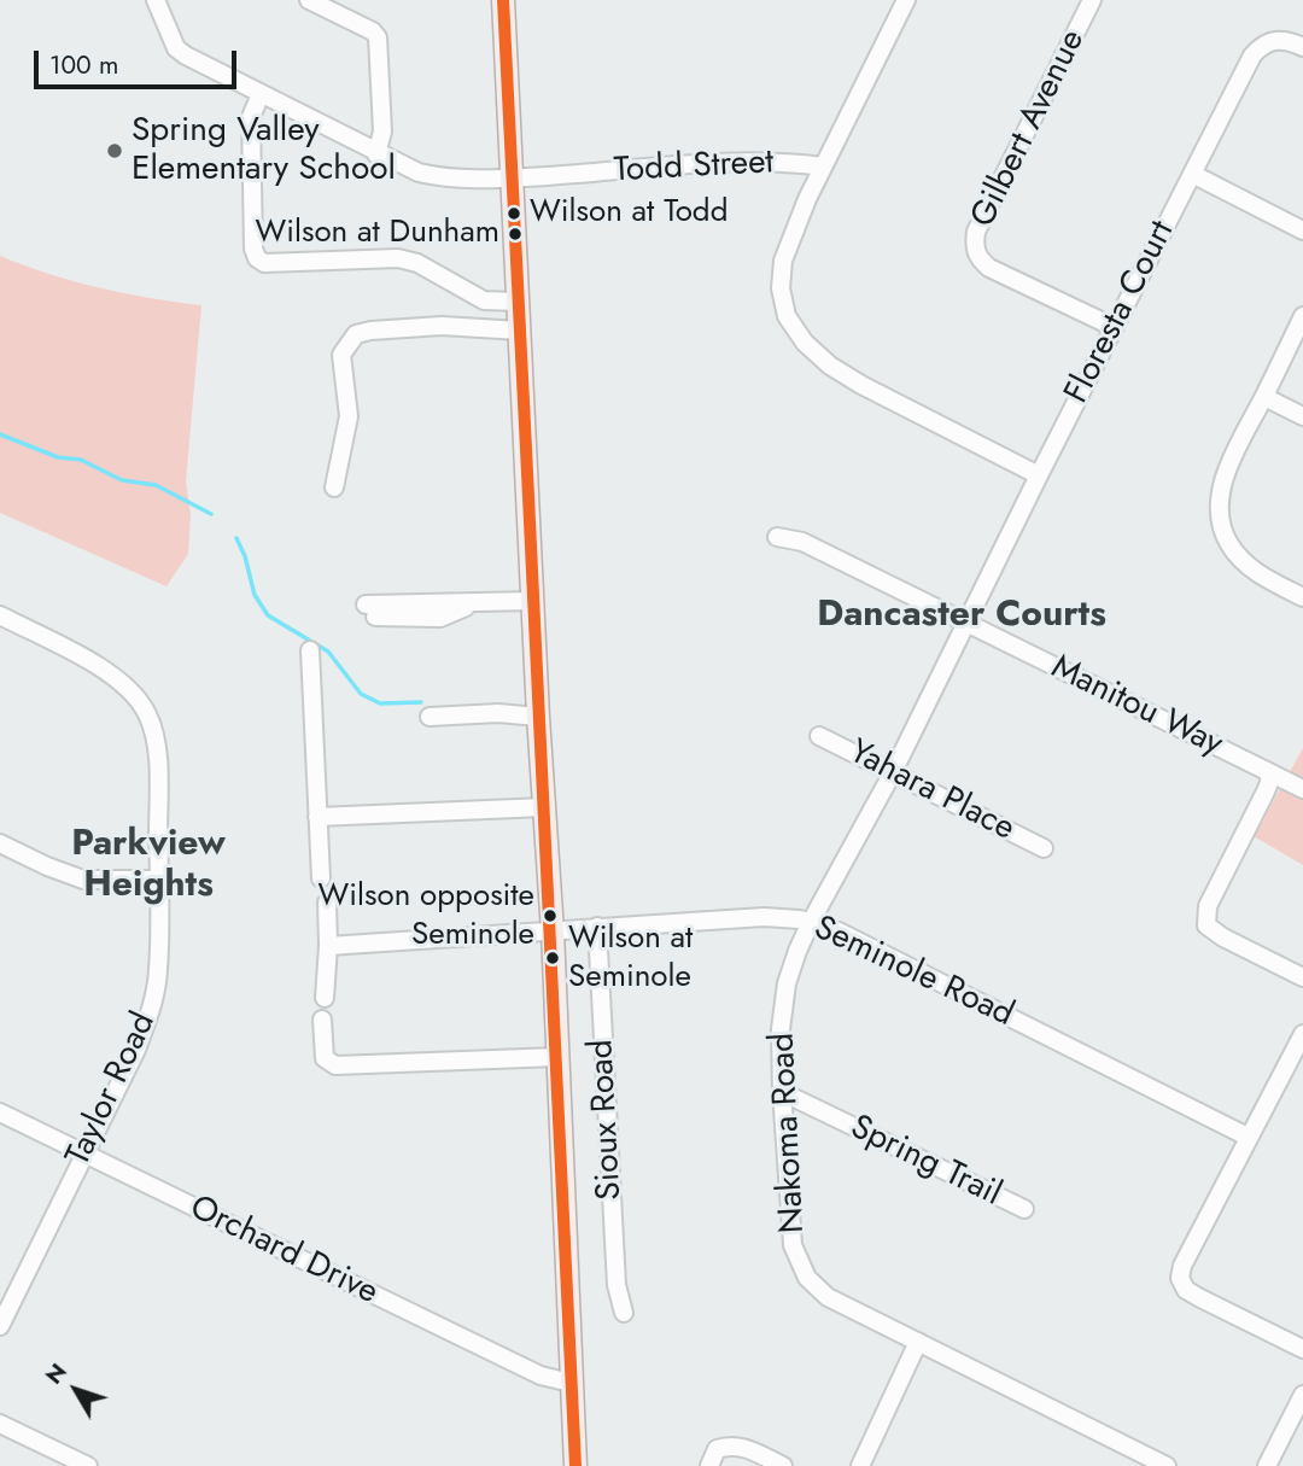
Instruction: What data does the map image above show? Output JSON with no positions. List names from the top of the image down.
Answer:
{
  "streets": {
    "street": [
      "Gilbert Avenue",
      "Todd Street",
      "Floresta Court",
      "Manitou Way",
      "Yahara Place",
      "Seminole Road",
      "Taylor Road",
      "Sioux Road",
      "Nakoma Road",
      "Spring Trail",
      "Orchard Drive"
    ]
  },
  "crossings": [
    ["Gilbert Avenue", "Floresta Court"],
    ["Floresta Court", "Manitou Way"],
    ["Floresta Court", "Nakoma Road"],
    ["Manitou Way", "Nakoma Road"],
    ["Yahara Place", "Nakoma Road"],
    ["Seminole Road", "Sioux Road"],
    ["Seminole Road", "Nakoma Road"],
    ["Taylor Road", "Orchard Drive"],
    ["Nakoma Road", "Spring Trail"]
  ],
  "districts": ["Dancaster Courts", "Parkview Heights"],
  "places": [
    "Spring Valley Elementary School",
    "Wilson at Todd",
    "Wilson at Dunham",
    "Wilson opposite Seminole",
    "Wilson at Seminole"
  ],
  "scale_bar": "100 m",
  "north": "top left"
}
